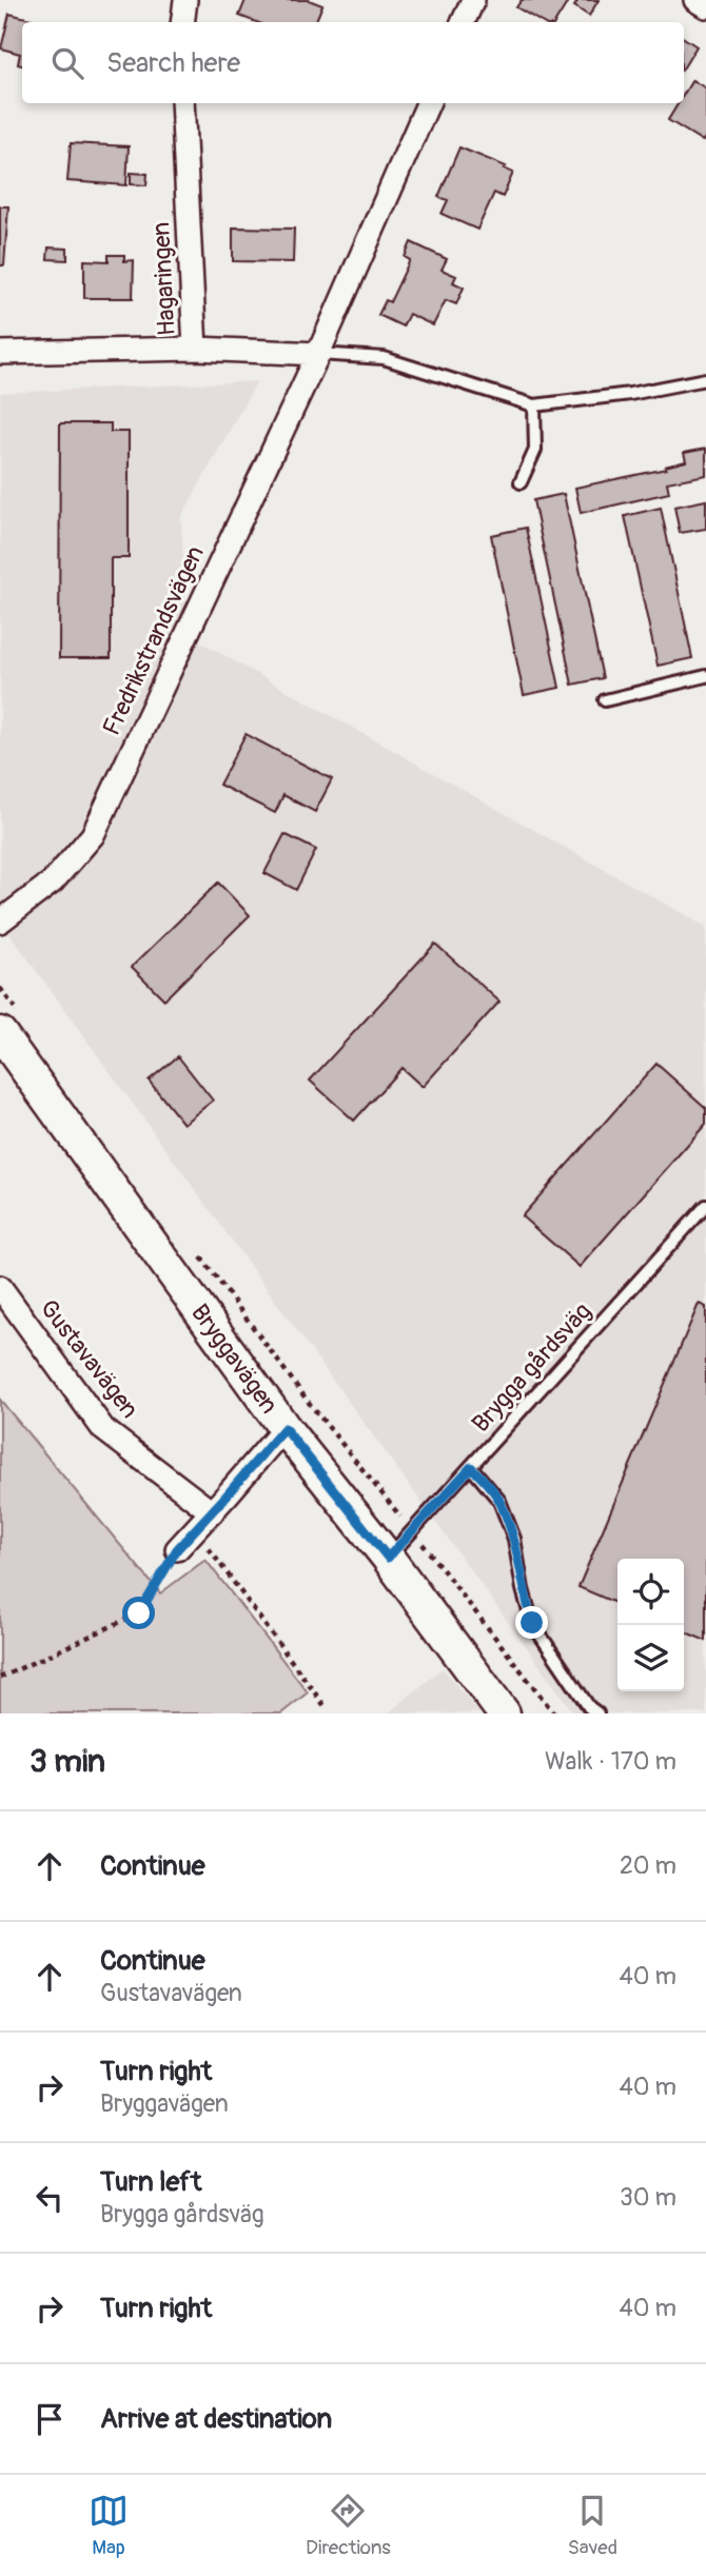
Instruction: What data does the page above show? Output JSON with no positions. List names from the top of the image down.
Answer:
{
  "streets": {
    "main road": ["Bryggavägen"],
    "street": ["Hagaringen", "Fredrikstrandsvägen", "Gustavavägen"],
    "lane": ["Brygga gårdsväg"]
  },
  "crossings": [
    ["Bryggavägen", "Brygga gårdsväg"]
  ],
  "page": {
    "search": "Search here",
    "heading": ["3 min", "Walk · 170 m"],
    "list": [
      ["Continue", "20 m"],
      ["Continue", "Gustavavägen", "40 m"],
      ["Turn right", "Bryggavägen", "40 m"],
      ["Turn left", "Brygga gårdsväg", "30 m"],
      ["Turn right", "40 m"],
      "Arrive at destination"
    ],
    "nav": ["Map", "Directions", "Saved"]
  }
}
